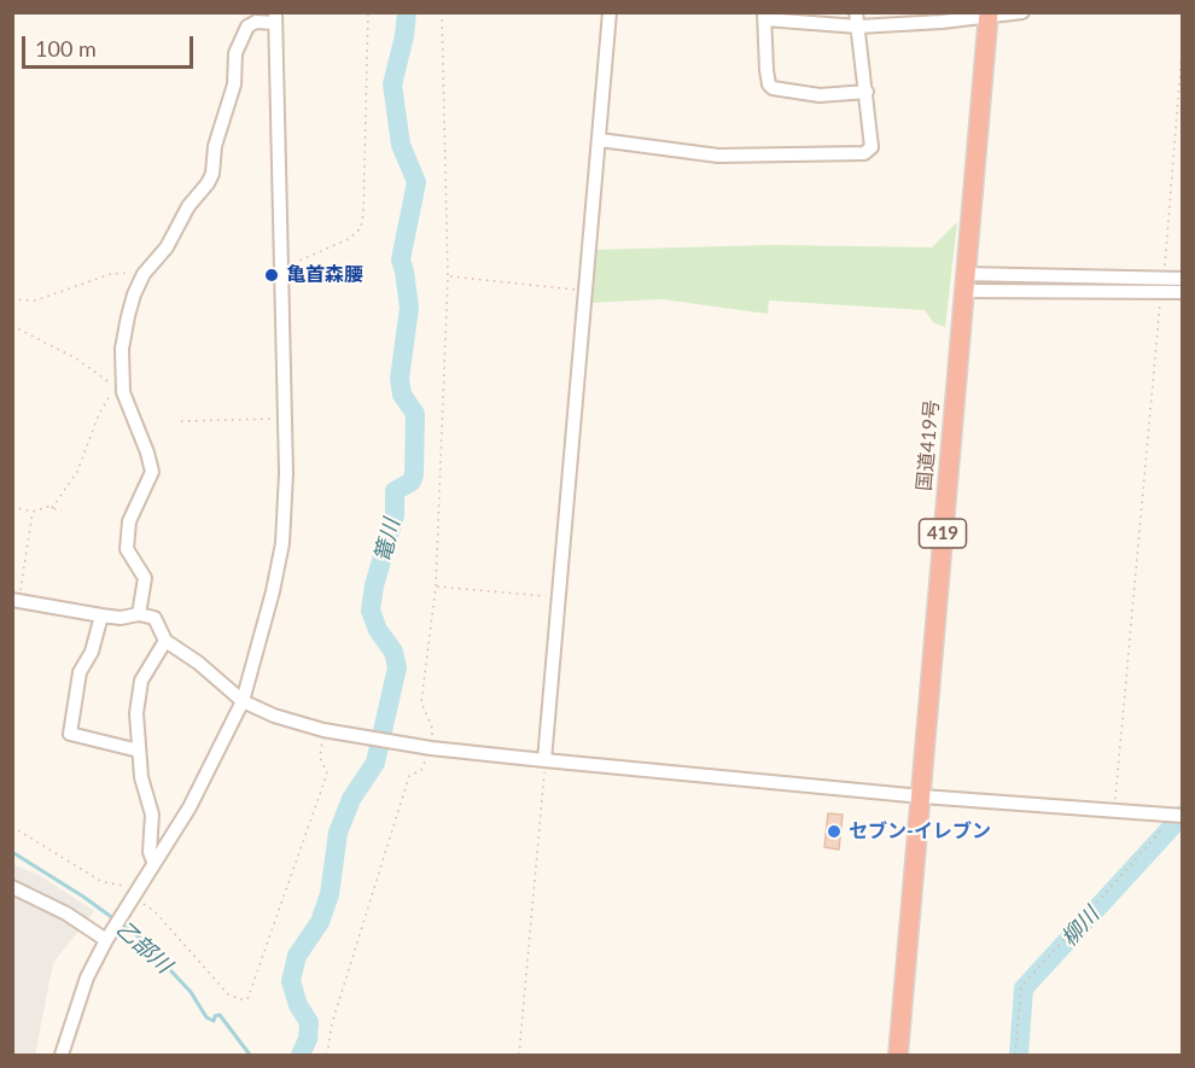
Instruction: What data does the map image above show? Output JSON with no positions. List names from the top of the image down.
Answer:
{
  "streets": {
    "highway": ["国道419号", "419"]
  },
  "water": ["篭川", "柳川", "乙部川"],
  "places": ["亀首森腰", "セブン-イレブン"],
  "scale_bar": "100 m"
}
